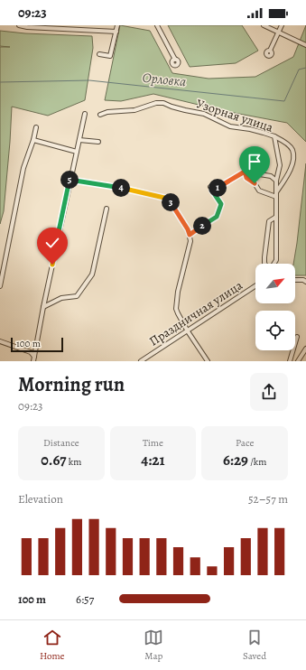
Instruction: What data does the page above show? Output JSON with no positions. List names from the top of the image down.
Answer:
{
  "streets": {
    "street": ["Узорная улица", "Праздничная улица"]
  },
  "water": ["Орловка"],
  "scale_bar": "100 m",
  "north": "top right",
  "page": {
    "status": "09:23",
    "pins": [
      "5",
      "1",
      "4",
      "3",
      "2"
    ],
    "scale": "100 m",
    "heading": ["Morning run", "09:23"],
    "stats": [
      ["Distance", "0.67 km"],
      ["Time", "4:21"],
      ["Pace", "6:29 /km"]
    ],
    "chart": ["Elevation", "52–57 m"],
    "list": [
      {
        "name": "100 m",
        "note": "6:57"
      }
    ],
    "tabs": ["Home", "Map", "Saved"]
  }
}
